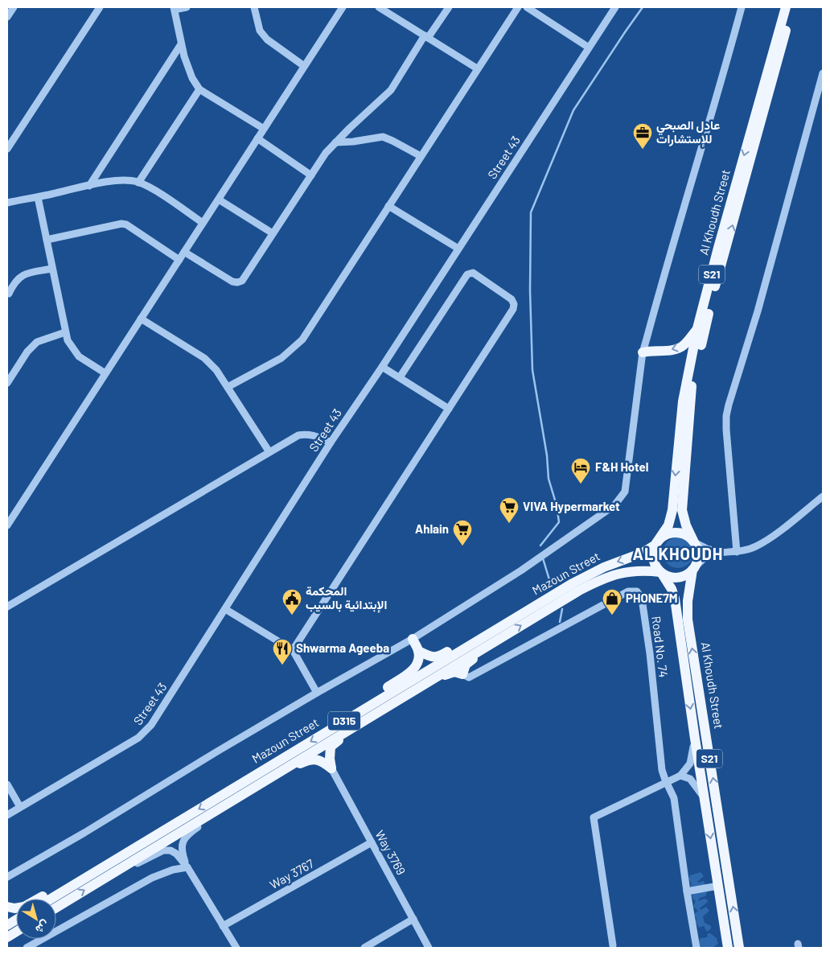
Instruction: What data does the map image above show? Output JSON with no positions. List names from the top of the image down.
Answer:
{
  "streets": {
    "main road": [
      "Al Khoudh Street",
      "S21",
      "Mazoun Street",
      "D315"
    ],
    "street": [
      "Street 43",
      "Road No. 74",
      "Way 3769",
      "Way 3767"
    ]
  },
  "crossings": [
    ["Al Khoudh Street", "S21"],
    ["Al Khoudh Street", "Mazoun Street"],
    ["S21", "Mazoun Street"],
    ["Way 3769", "Way 3767"]
  ],
  "districts": ["AL KHOUDH"],
  "places": {
    "office": ["عادل الصبحي للإستشارات"],
    "hotel": ["F&H Hotel"],
    "supermarket": ["VIVA Hypermarket", "Ahlain"],
    "public building": ["المحكمة الإبتدائية بالسيب"],
    "shop": ["PHONE7M"],
    "restaurant": ["Shwarma Ageeba"]
  },
  "north": "bottom right"
}
